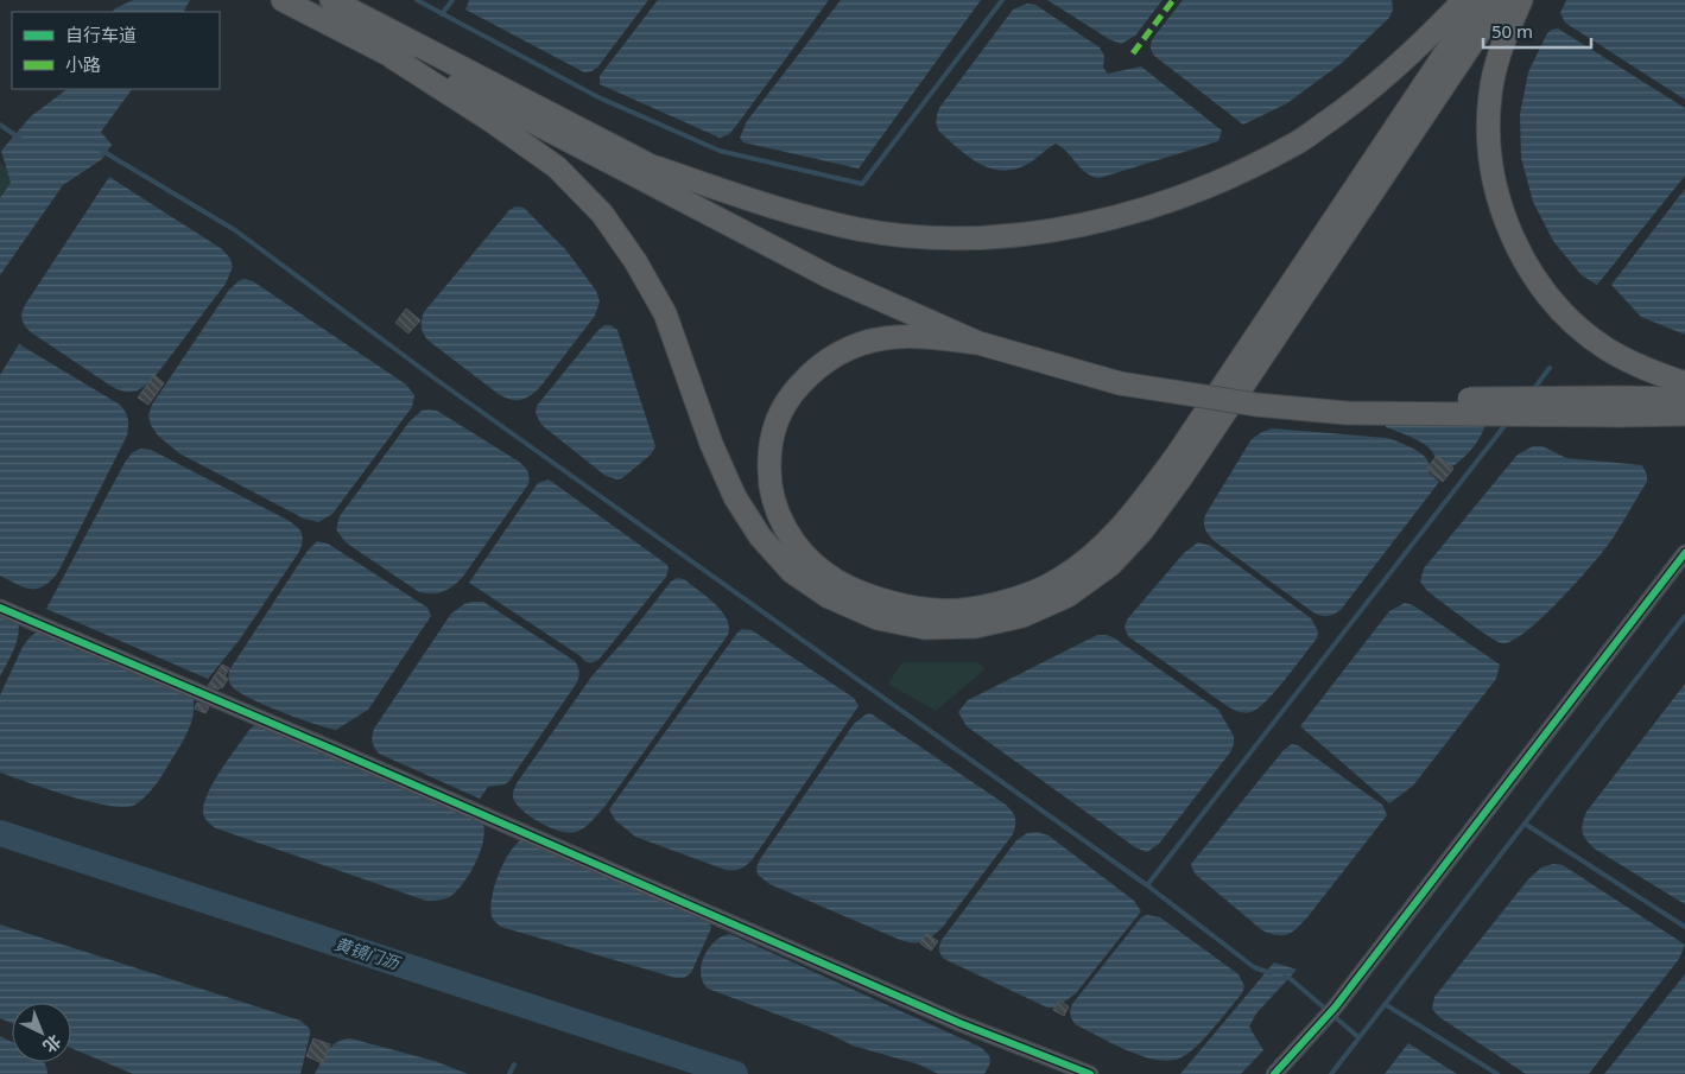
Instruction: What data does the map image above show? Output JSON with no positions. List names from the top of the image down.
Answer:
{
  "water": ["黄镜门沥"],
  "legend": ["自行车道", "小路"],
  "scale_bar": "50 m",
  "north": "bottom right"
}
